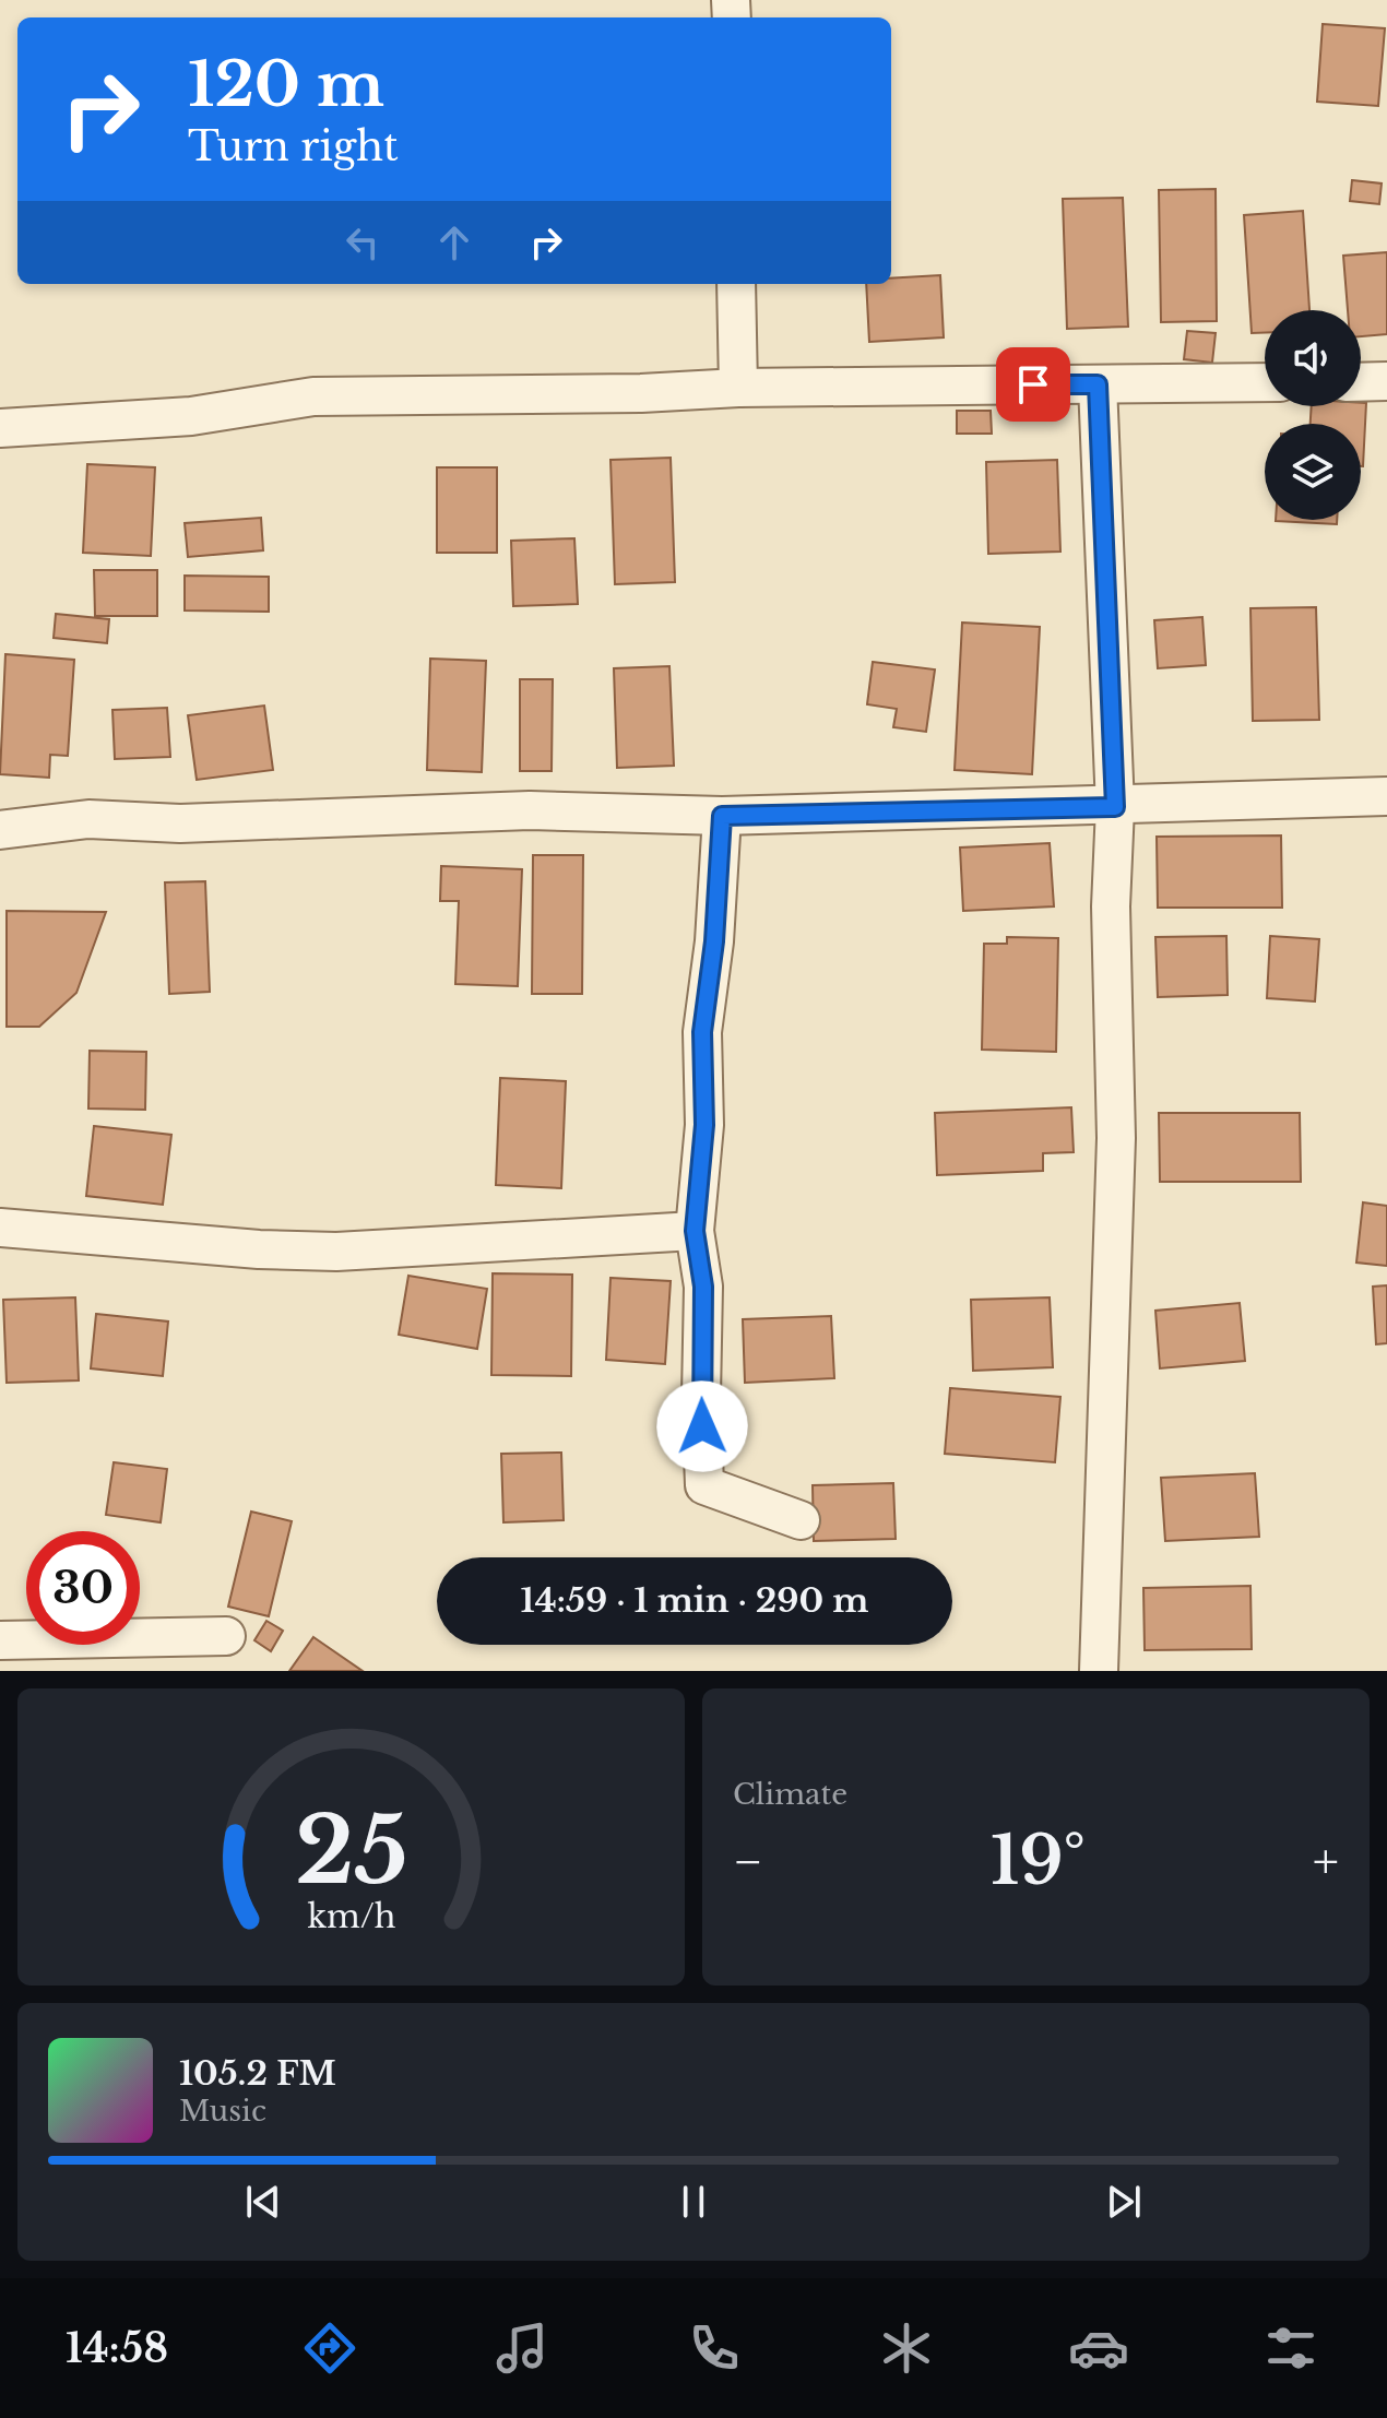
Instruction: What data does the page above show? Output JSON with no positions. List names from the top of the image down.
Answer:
{
  "page": {
    "turn": ["120 m", "Turn right"],
    "limit": "30",
    "trip": "14:59 · 1 min · 290 m",
    "tile": "Climate",
    "heat": ["−", "19°", "+"],
    "song": ["105.2 FM", "Music"],
    "tabs": "14:58",
    "gauge": ["25", "km/h"]
  }
}
